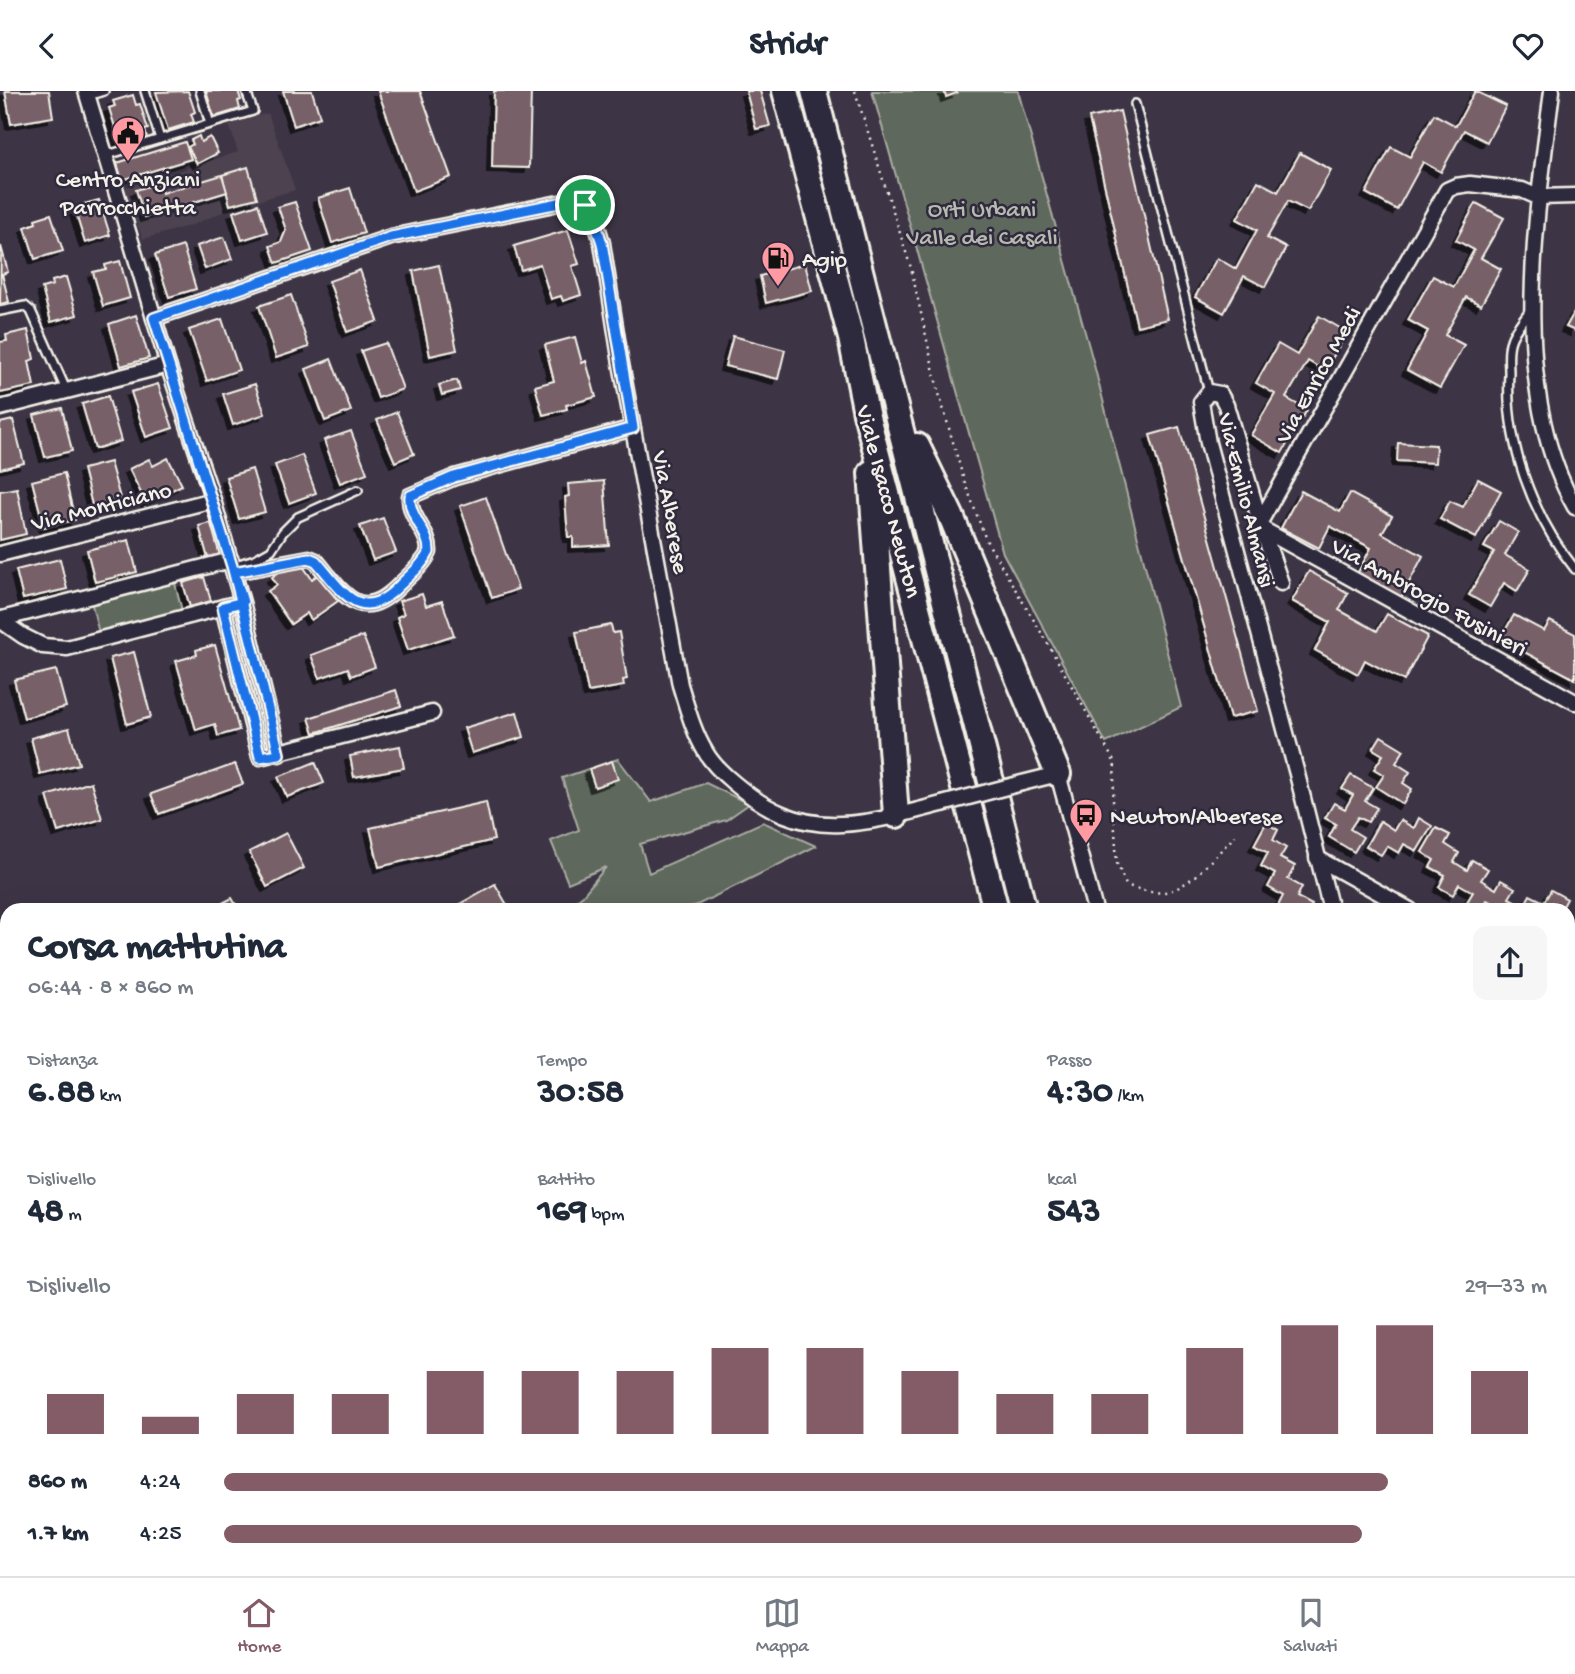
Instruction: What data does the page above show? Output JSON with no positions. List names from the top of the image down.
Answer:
{
  "streets": {
    "highway": ["Viale Isacco Newton"],
    "street": [
      "Via Enrico Medi",
      "Via Emilio Almansi",
      "Via Monticiano",
      "Via Alberese",
      "Via Ambrogio Fusinieri"
    ]
  },
  "crossings": [
    ["Via Enrico Medi", "Via Emilio Almansi"],
    ["Via Enrico Medi", "Via Ambrogio Fusinieri"]
  ],
  "parks": ["Orti Urbani Valle dei Casali"],
  "places": {
    "public building": ["Centro Anziani Parrocchietta"],
    "fuel station": ["Agip"],
    "bus stop": ["Newton/Alberese"]
  },
  "page": {
    "header": "Stridr",
    "heading": ["Corsa mattutina", "06:44 · 8 × 860 m"],
    "stats": [
      ["Distanza", "6.88 km"],
      ["Tempo", "30:58"],
      ["Passo", "4:30 /km"],
      ["Dislivello", "48 m"],
      ["Battito", "169 bpm"],
      ["kcal", "543"]
    ],
    "chart": ["Dislivello", "29–33 m"],
    "list": [
      {
        "name": "860 m",
        "note": "4:24"
      },
      {
        "name": "1.7 km",
        "note": "4:25"
      }
    ],
    "tabs": ["Home", "Mappa", "Salvati"]
  }
}
